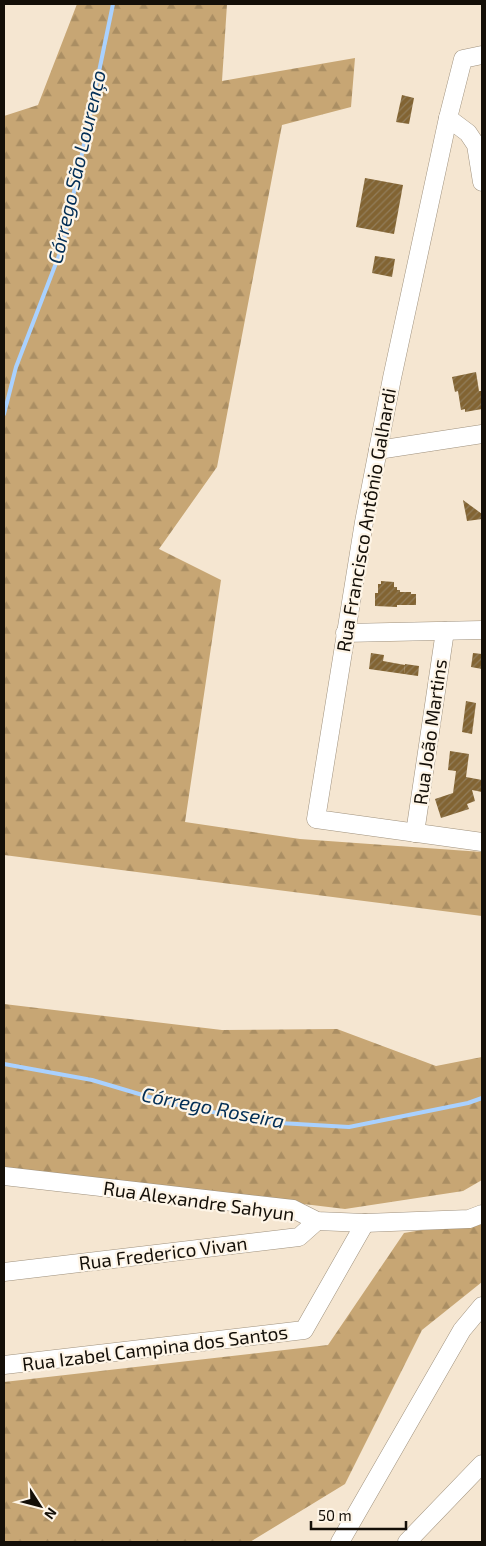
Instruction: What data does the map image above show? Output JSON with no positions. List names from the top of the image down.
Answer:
{
  "streets": {
    "street": [
      "Rua Francisco Antônio Galhardi",
      "Rua João Martins",
      "Rua Alexandre Sahyun",
      "Rua Frederico Vivan",
      "Rua Izabel Campina dos Santos"
    ]
  },
  "crossings": [
    ["Rua Francisco Antônio Galhardi", "Rua João Martins"],
    ["Rua Alexandre Sahyun", "Rua Frederico Vivan"],
    ["Rua Alexandre Sahyun", "Rua Izabel Campina dos Santos"]
  ],
  "water": ["Córrego São Lourenço", "Córrego Roseira"],
  "scale_bar": "50 m",
  "north": "bottom right"
}
